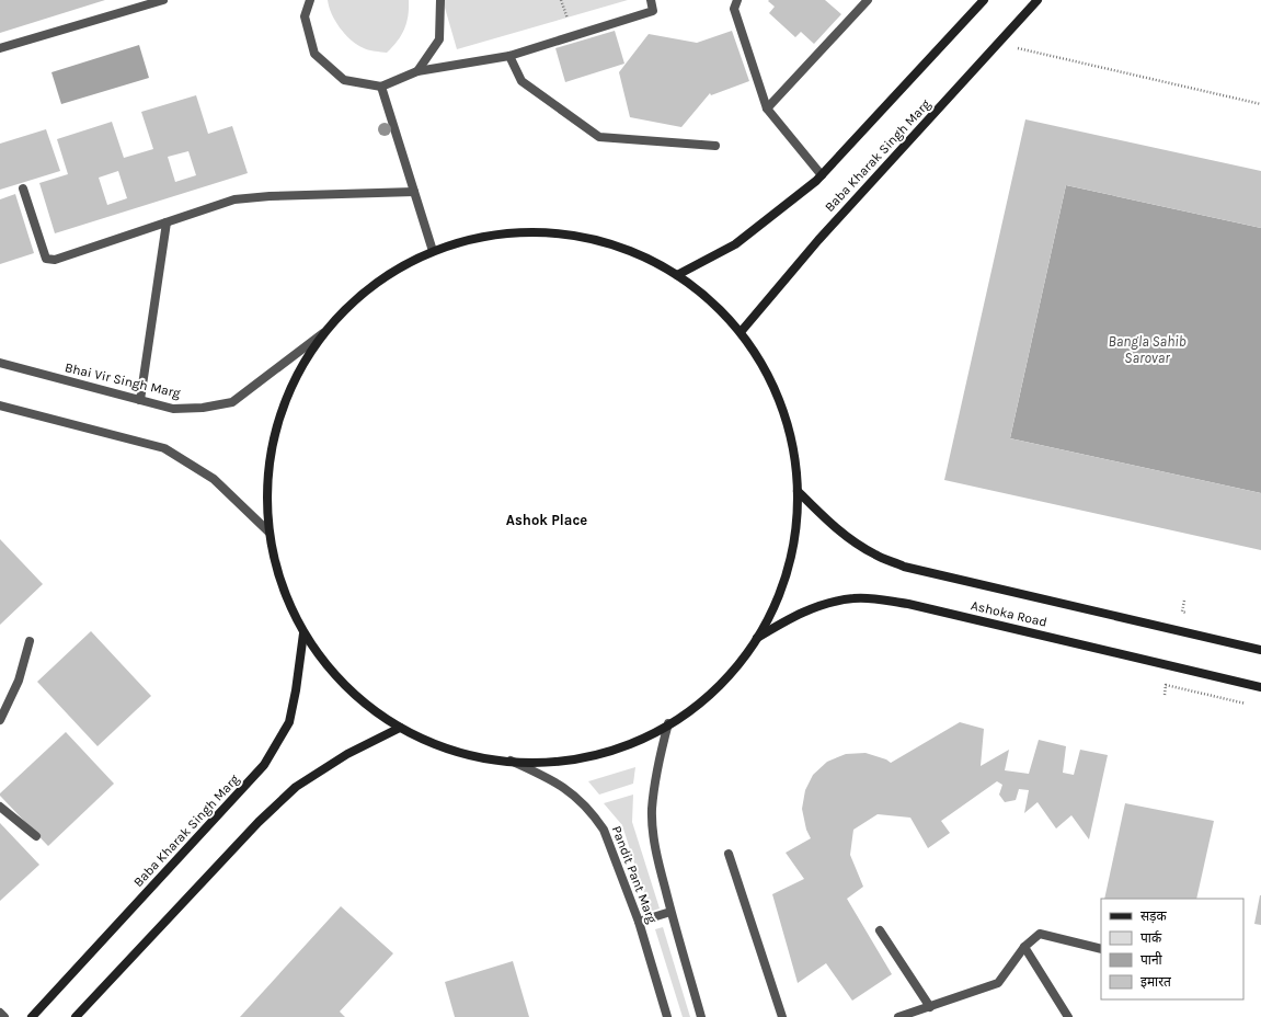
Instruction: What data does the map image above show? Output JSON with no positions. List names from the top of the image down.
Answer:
{
  "streets": {
    "main road": ["Baba Kharak Singh Marg", "Ashoka Road"],
    "street": ["Bhai Vir Singh Marg", "Pandit Pant Marg"]
  },
  "districts": ["Ashok Place"],
  "water": ["Bangla Sahib Sarovar"],
  "legend": [
    "सड़क",
    "पार्क",
    "पानी",
    "इमारत"
  ]
}
